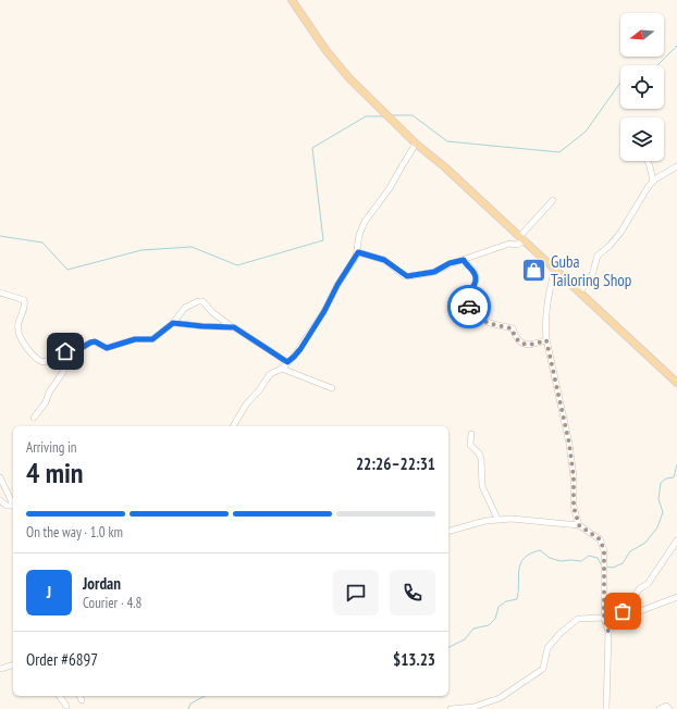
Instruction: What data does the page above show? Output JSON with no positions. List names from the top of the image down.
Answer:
{
  "places": {
    "shop": ["Guba Tailoring Shop"]
  },
  "north": "left",
  "page": {
    "heading": ["4 min", "Arriving in", "22:26–22:31"],
    "panel": [
      "Jordan",
      "Courier · 4.8",
      "Order #6897",
      "$13.23"
    ],
    "bar": "On the way · 1.0 km",
    "round": "J"
  }
}
